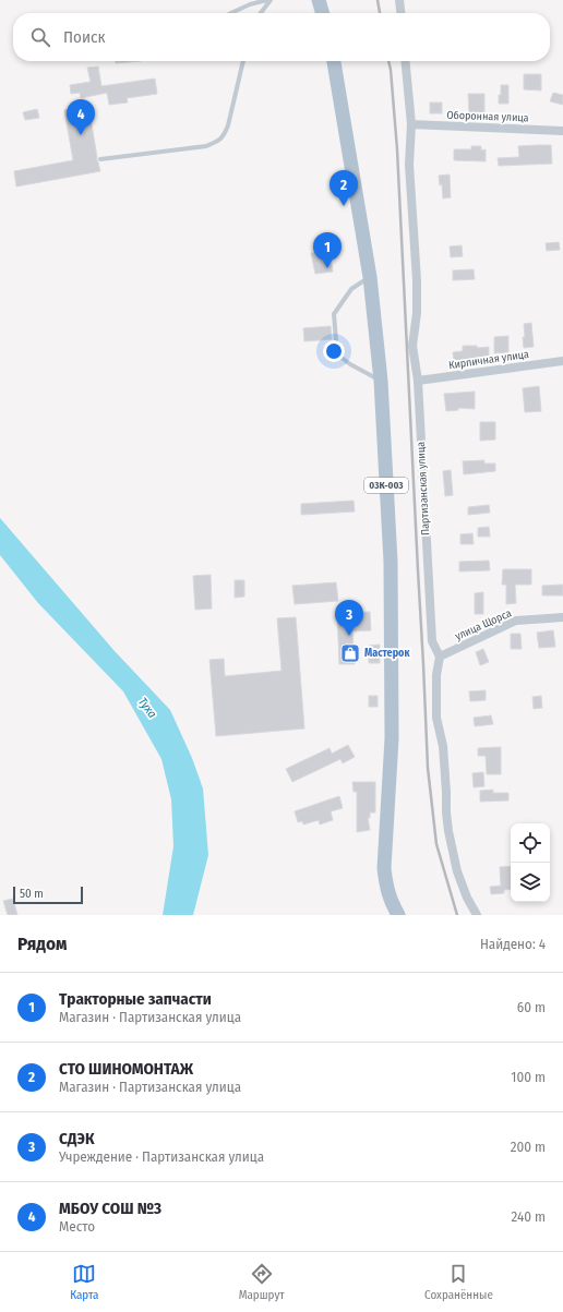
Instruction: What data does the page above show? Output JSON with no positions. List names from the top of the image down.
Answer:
{
  "streets": {
    "main road": ["03К-003"],
    "street": [
      "Оборонная улица",
      "Кирпичная улица",
      "Партизанская улица",
      "улица Щорса"
    ]
  },
  "crossings": [
    ["Оборонная улица", "Партизанская улица"],
    ["Кирпичная улица", "Партизанская улица"],
    ["Партизанская улица", "улица Щорса"]
  ],
  "water": ["Туха"],
  "places": {
    "shop": ["Мастерок"]
  },
  "scale_bar": "50 m",
  "page": {
    "search": "Поиск",
    "pins": [
      "4",
      "2",
      "1",
      "3"
    ],
    "scale": "50 m",
    "heading": ["Рядом", "Найдено: 4"],
    "list": [
      {
        "mark": "1",
        "name": "Тракторные запчасти",
        "note": "Магазин · Партизанская улица",
        "value": "60 m"
      },
      {
        "mark": "2",
        "name": "СТО ШИНОМОНТАЖ",
        "note": "Магазин · Партизанская улица",
        "value": "100 m"
      },
      {
        "mark": "3",
        "name": "СДЭК",
        "note": "Учреждение · Партизанская улица",
        "value": "200 m"
      },
      {
        "mark": "4",
        "name": "МБОУ СОШ №3",
        "note": "Место",
        "value": "240 m"
      }
    ],
    "nav": ["Карта", "Маршрут", "Сохранённые"]
  }
}
